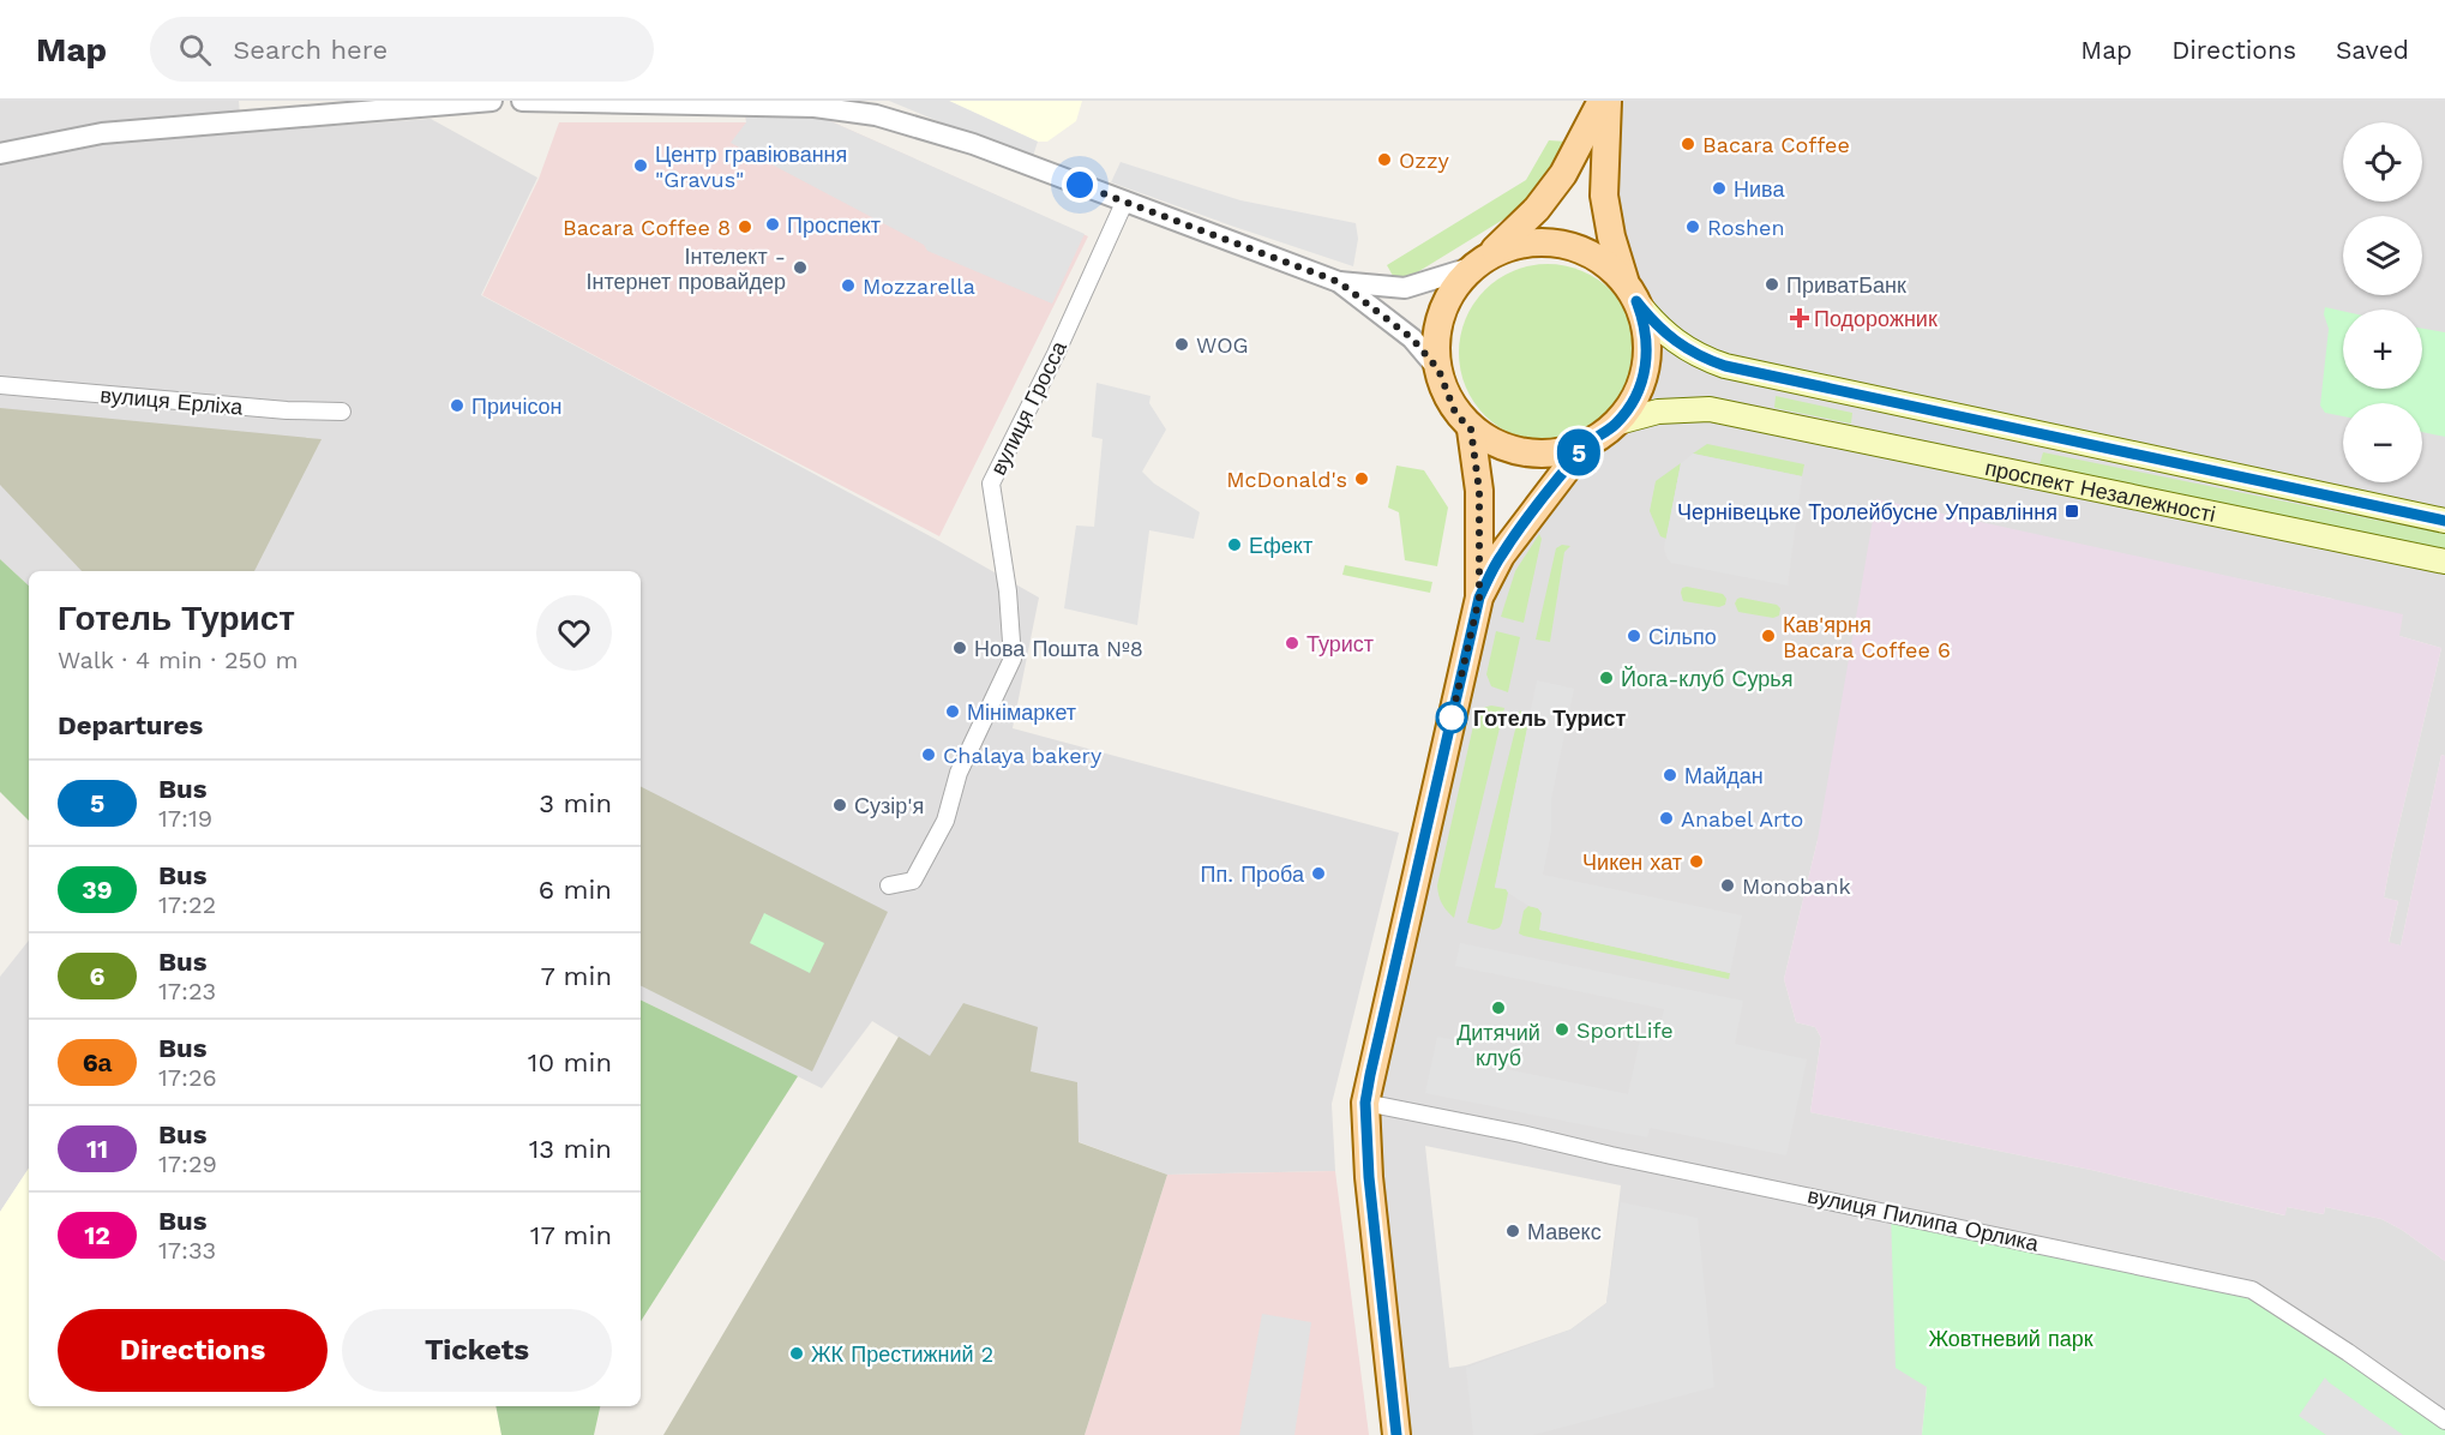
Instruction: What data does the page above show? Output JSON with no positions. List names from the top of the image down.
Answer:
{
  "streets": {
    "main road": ["проспект Незалежності"],
    "street": ["вулиця Ерліха", "вулиця Гросса", "вулиця Пилипа Орлика"]
  },
  "parks": ["Жовтневий парк"],
  "places": {
    "other": [
      "Bacara Coffee",
      "Ozzy",
      "Центр гравіювання \"Gravus\"",
      "Нива",
      "Проспект",
      "Bacara Coffee 8",
      "Roshen",
      "Інтелект - Інтернет провайдер",
      "ПриватБанк",
      "Mozzarella",
      "WOG",
      "Причісон",
      "McDonald's",
      "Ефект",
      "Сільпо",
      "Кав'ярня Bacara Coffee 6",
      "Турист",
      "Нова Пошта №8",
      "Йога-клуб Сурья",
      "Мінімаркет",
      "Готель Турист",
      "Chalaya bakery",
      "Майдан",
      "Сузір'я",
      "Anabel Arto",
      "Чикен хат",
      "Пп. Проба",
      "Monobank",
      "Дитячий клуб",
      "SportLife",
      "Мавекс",
      "ЖК Престижний 2"
    ],
    "health": ["Подорожник"],
    "transit": ["Чернівецьке Тролейбусне Управління"]
  },
  "lines": ["bus line 5"],
  "page": {
    "header": "Map",
    "search": "Search here",
    "nav": ["Map", "Directions", "Saved"],
    "on_map": "5",
    "map_buttons": ["+", "−"],
    "heading": [
      ["Готель Турист", "Walk · 4 min · 250 m"],
      "Departures"
    ],
    "list": [
      {
        "mark": "5",
        "name": "Bus",
        "note": "17:19",
        "value": "3 min"
      },
      {
        "mark": "39",
        "name": "Bus",
        "note": "17:22",
        "value": "6 min"
      },
      {
        "mark": "6",
        "name": "Bus",
        "note": "17:23",
        "value": "7 min"
      },
      {
        "mark": "6а",
        "name": "Bus",
        "note": "17:26",
        "value": "10 min"
      },
      {
        "mark": "11",
        "name": "Bus",
        "note": "17:29",
        "value": "13 min"
      },
      {
        "mark": "12",
        "name": "Bus",
        "note": "17:33",
        "value": "17 min"
      }
    ],
    "buttons": ["Directions", "Tickets"]
  }
}
